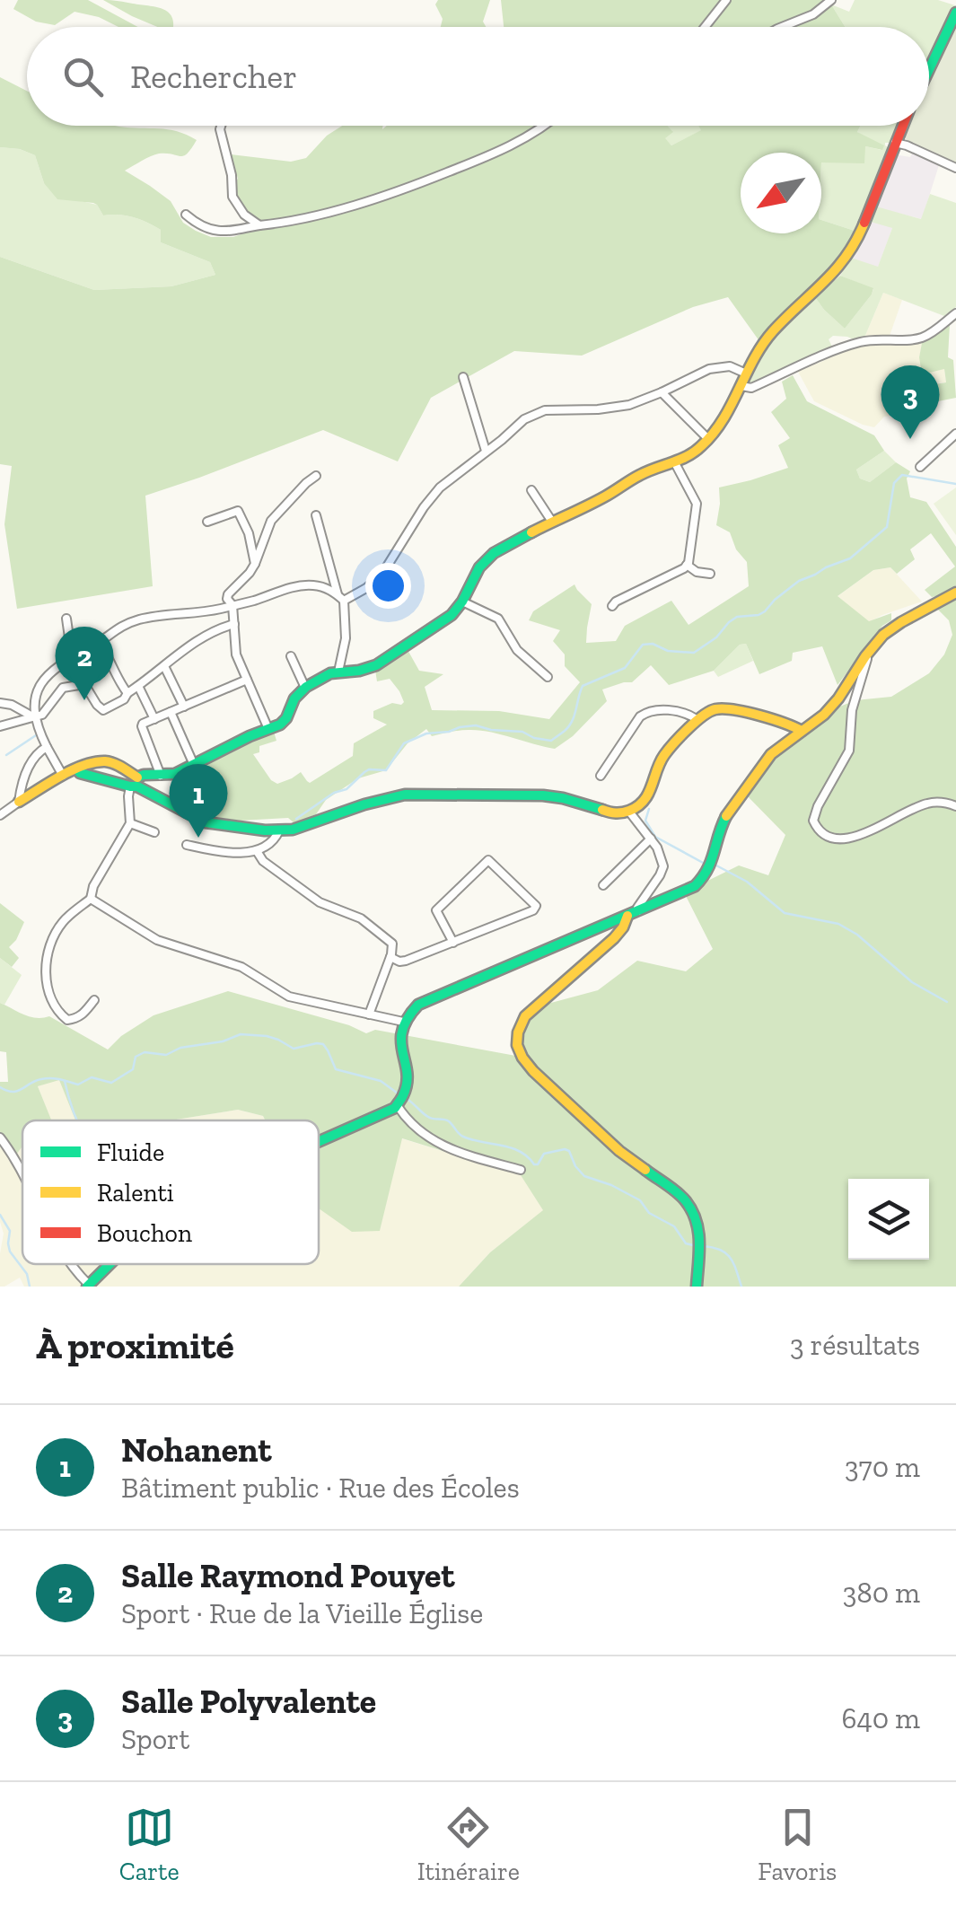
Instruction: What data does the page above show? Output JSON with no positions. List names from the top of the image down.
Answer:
{
  "legend": ["Fluide", "Ralenti", "Bouchon"],
  "north": "bottom left",
  "page": {
    "search": "Rechercher",
    "pins": ["3", "2", "1"],
    "heading": ["À proximité", "3 résultats"],
    "list": [
      {
        "mark": "1",
        "name": "Nohanent",
        "note": "Bâtiment public · Rue des Écoles",
        "value": "370 m"
      },
      {
        "mark": "2",
        "name": "Salle Raymond Pouyet",
        "note": "Sport · Rue de la Vieille Église",
        "value": "380 m"
      },
      {
        "mark": "3",
        "name": "Salle Polyvalente",
        "note": "Sport",
        "value": "640 m"
      }
    ],
    "nav": ["Carte", "Itinéraire", "Favoris"]
  }
}
